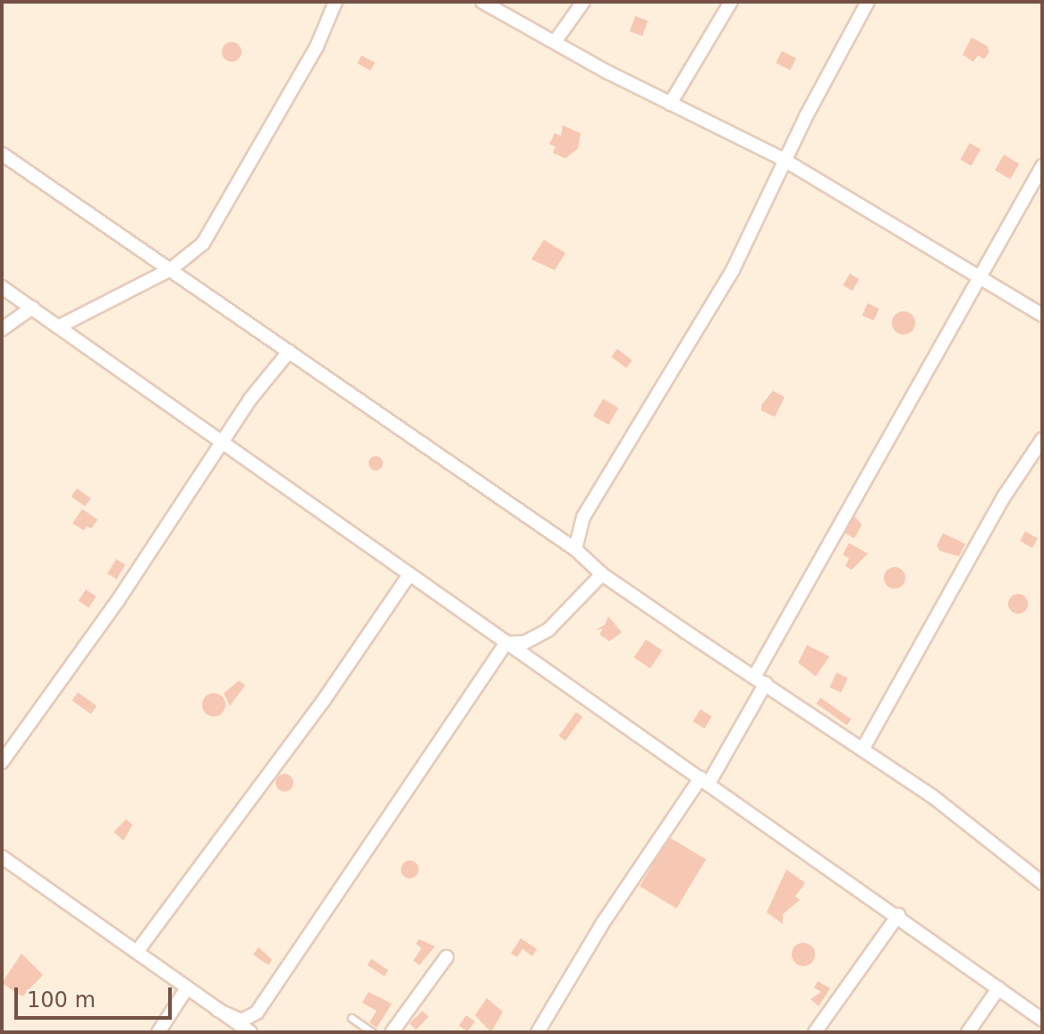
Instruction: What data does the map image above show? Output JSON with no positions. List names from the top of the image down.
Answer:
{
  "scale_bar": "100 m"
}
